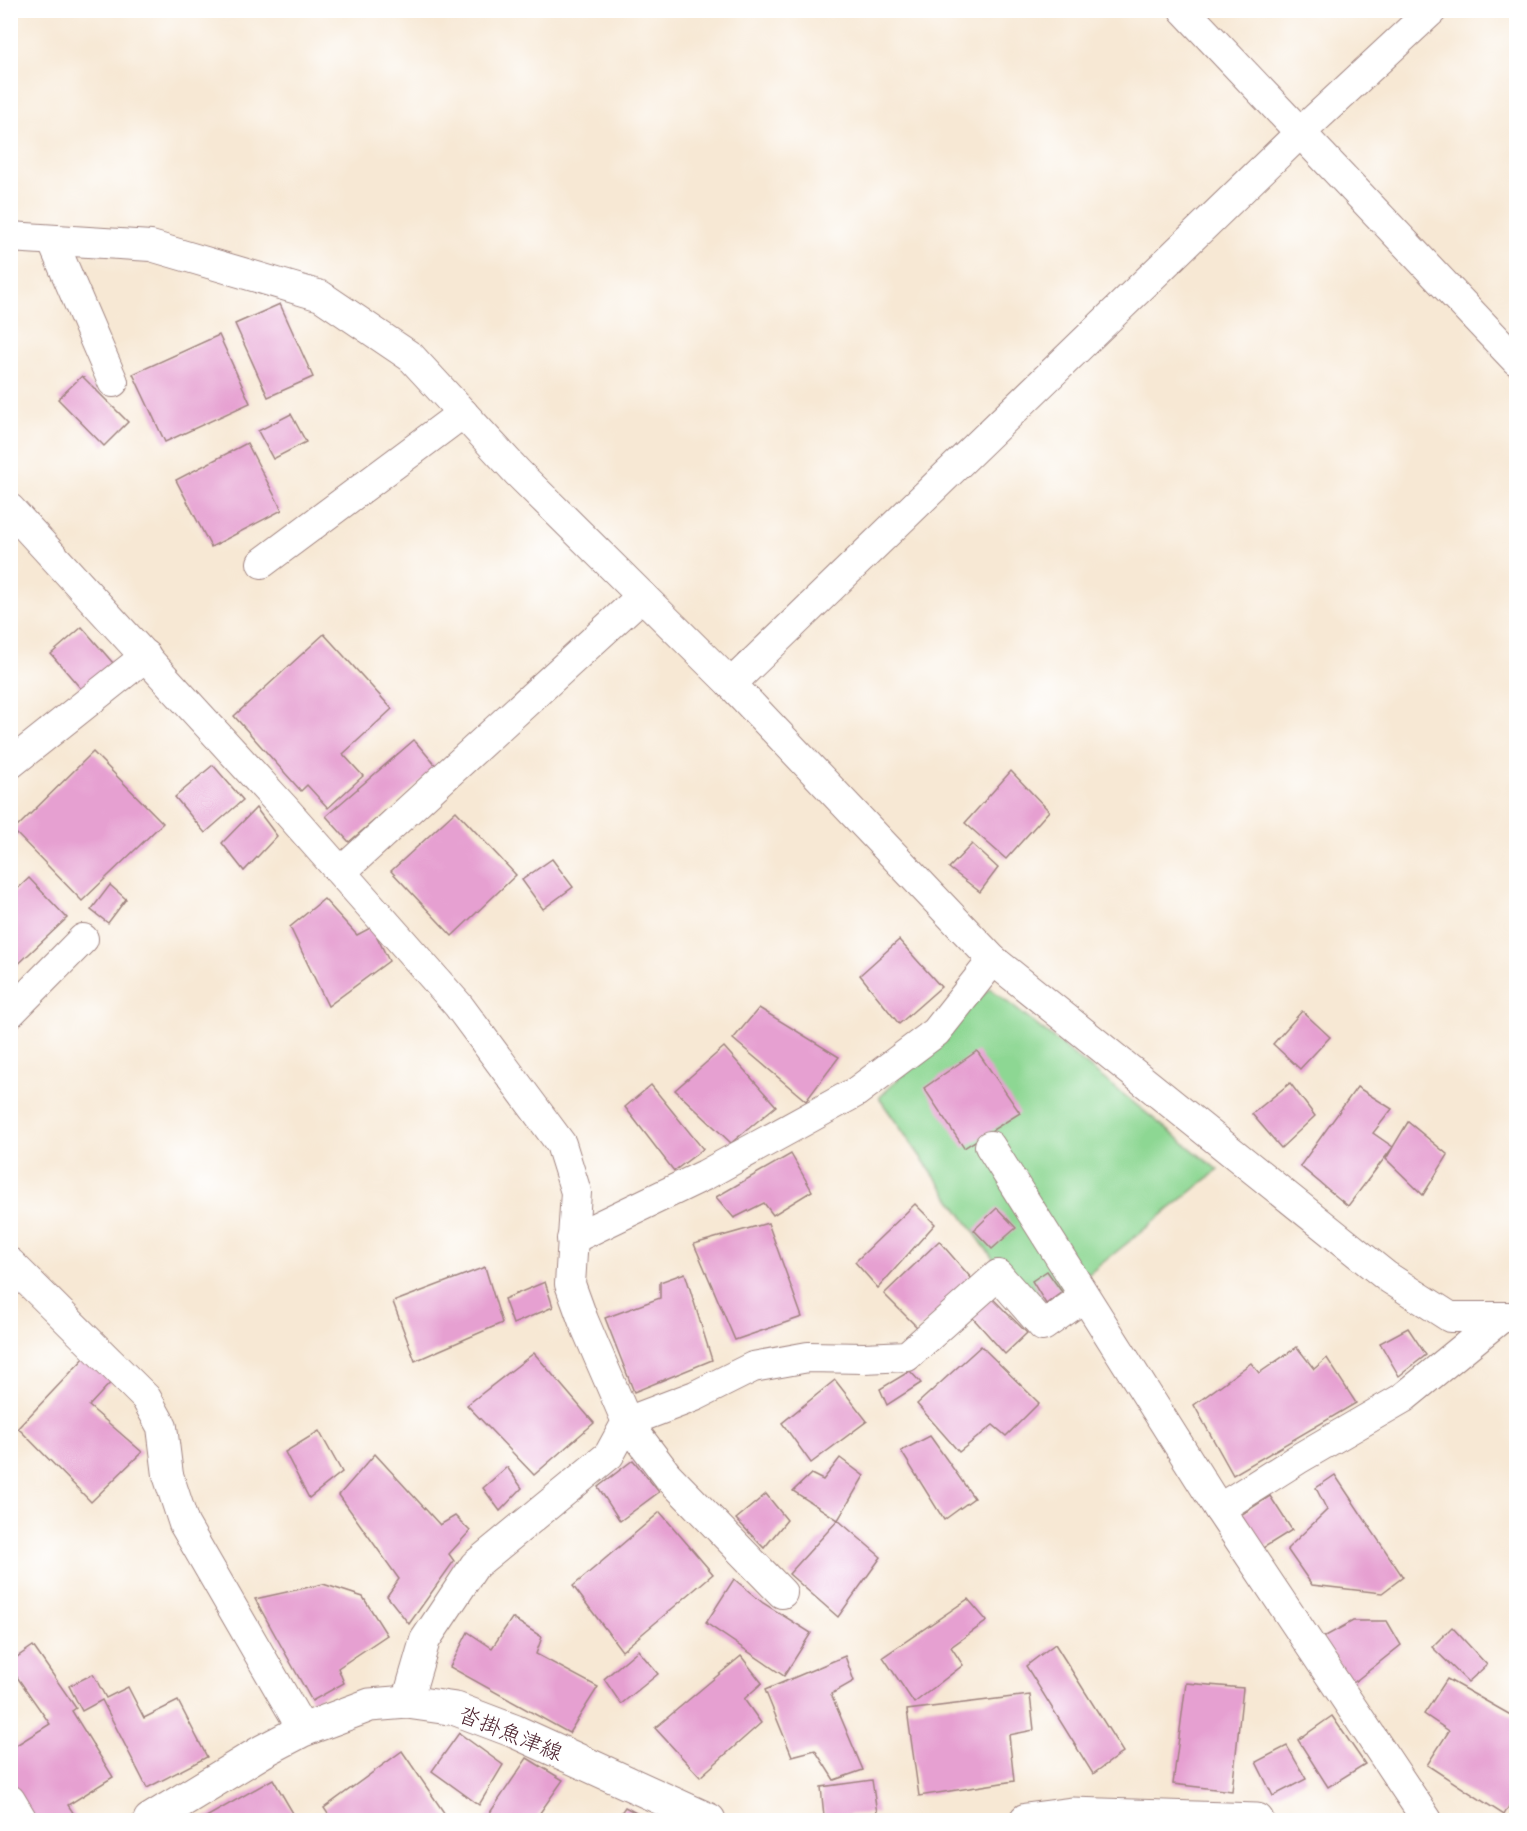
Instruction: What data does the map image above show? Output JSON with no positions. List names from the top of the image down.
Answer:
{
  "streets": {
    "main road": ["沓掛魚津線"]
  }
}
